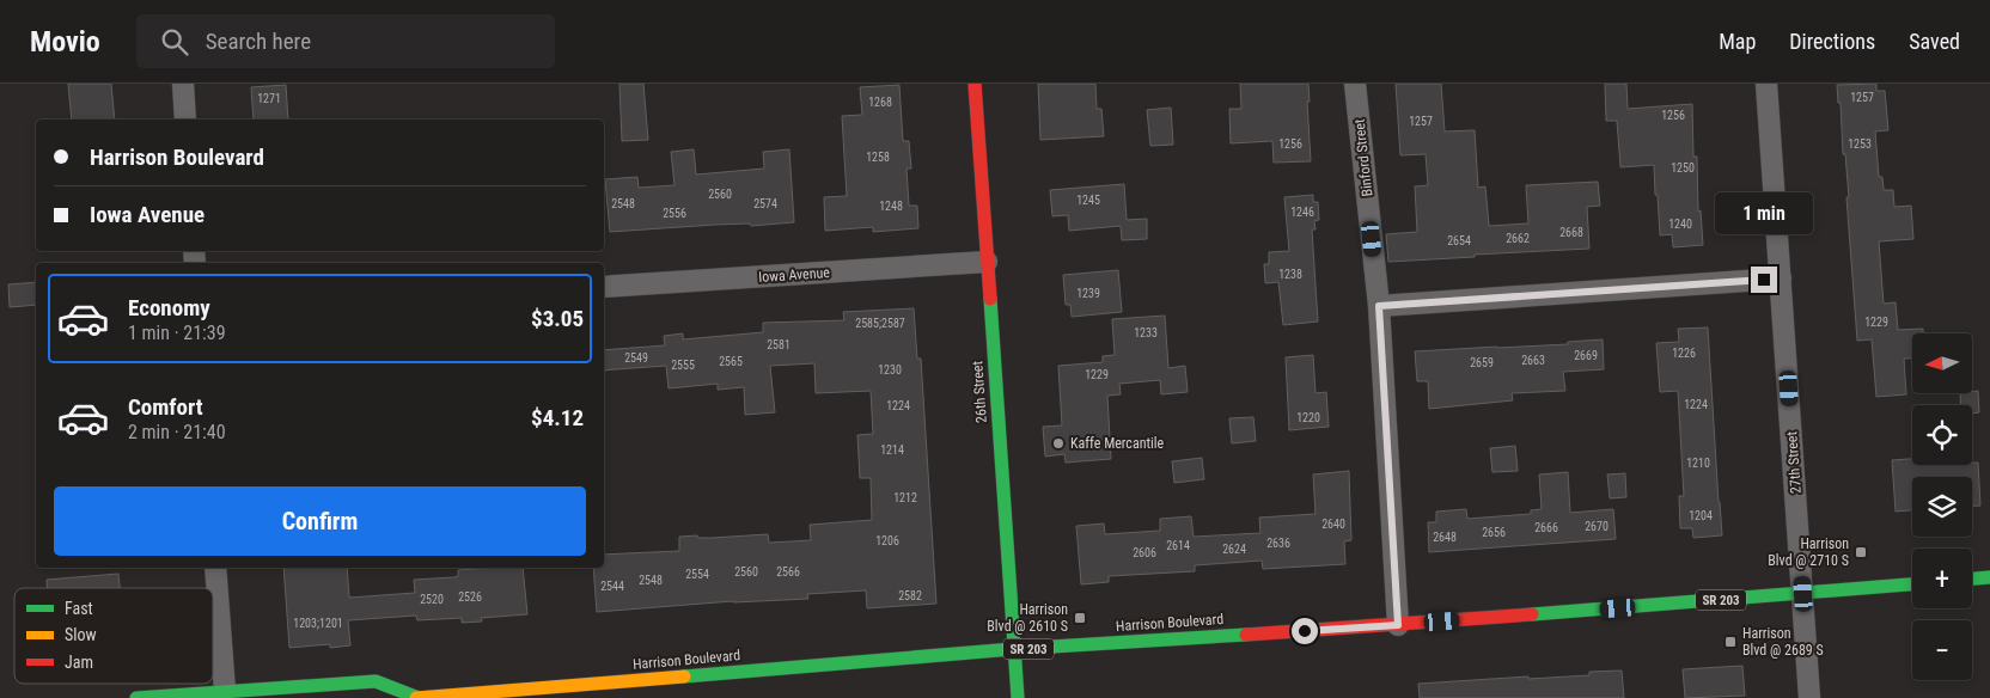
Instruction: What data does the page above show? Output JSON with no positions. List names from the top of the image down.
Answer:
{
  "streets": {
    "main road": ["26th Street", "SR 203", "Harrison Boulevard"],
    "street": ["Binford Street", "Iowa Avenue", "27th Street"]
  },
  "crossings": [
    ["Binford Street", "Harrison Boulevard"],
    ["Iowa Avenue", "26th Street"],
    ["26th Street", "Harrison Boulevard"],
    ["27th Street", "Harrison Boulevard"]
  ],
  "places": {
    "other": ["Kaffe Mercantile"],
    "transit": ["Harrison Blvd @ 2710 S", "Harrison Blvd @ 2610 S", "Harrison Blvd @ 2689 S"]
  },
  "house_numbers": [
    "1257",
    "1271",
    "1268",
    "1256",
    "1257",
    "1256",
    "1253",
    "1258",
    "1250",
    "2560",
    "1245",
    "2548",
    "2574",
    "1248",
    "1246",
    "2556",
    "1240",
    "2668",
    "2662",
    "2654",
    "1238",
    "1239",
    "1229",
    "2585;2587",
    "1233",
    "2581",
    "1226",
    "2669",
    "2549",
    "2663",
    "2565",
    "2659",
    "2555",
    "1230",
    "1229",
    "1224",
    "1224",
    "1220",
    "1214",
    "1210",
    "1212",
    "1204",
    "2640",
    "2670",
    "2666",
    "2656",
    "2648",
    "1206",
    "2636",
    "2614",
    "2624",
    "2606",
    "2560",
    "2566",
    "2554",
    "2548",
    "2544",
    "2582",
    "2526",
    "2520",
    "1203;1201"
  ],
  "legend": ["Fast", "Slow", "Jam"],
  "north": "left",
  "page": {
    "header": "Movio",
    "search": "Search here",
    "nav": ["Map", "Directions", "Saved"],
    "banner": ["Harrison Boulevard", "Iowa Avenue"],
    "bubble": "1 min",
    "list": [
      {
        "name": "Economy",
        "note": "1 min · 21:39",
        "value": "$3.05"
      },
      {
        "name": "Comfort",
        "note": "2 min · 21:40",
        "value": "$4.12"
      }
    ],
    "map_buttons": ["+", "−"],
    "buttons": "Confirm"
  }
}
